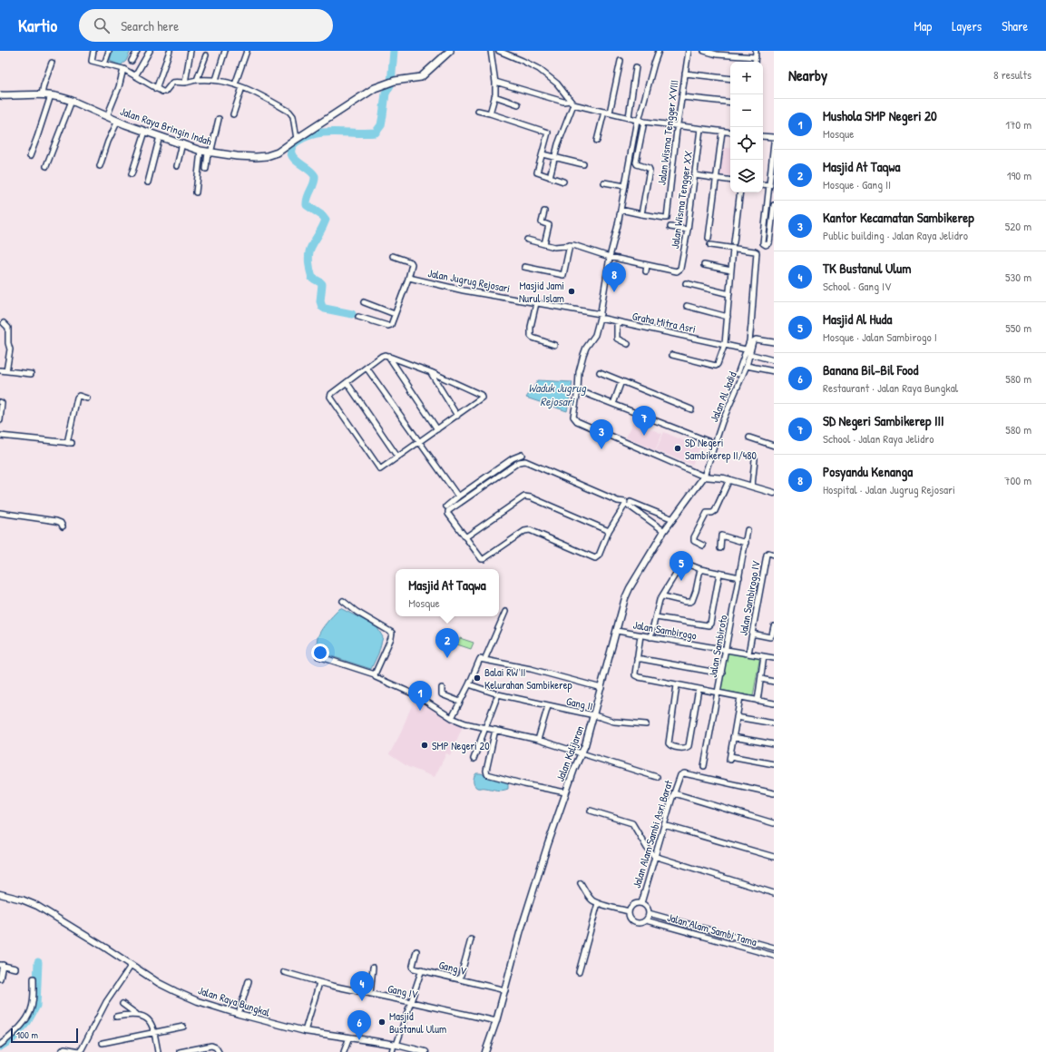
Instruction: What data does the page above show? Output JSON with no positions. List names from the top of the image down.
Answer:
{
  "streets": {
    "main road": ["Jalan Raya Bringin Indah"],
    "street": [
      "Jalan Wisma Tengger XVIII",
      "Jalan Wisma Tengger XX",
      "Jalan Jugrug Rejosari",
      "Graha Mitra Asri",
      "Jalan Al Jadid",
      "Jalan Sambirogo IV",
      "Jalan Sambirogo",
      "Jalan Sambiroto",
      "Gang II",
      "Jalan Kalijaran",
      "Jalan Alam Sambi Asri Barat",
      "Jalan Alam Sambi Tama",
      "Gang V",
      "Gang IV",
      "Jalan Raya Bungkal"
    ]
  },
  "crossings": [
    ["Jalan Jugrug Rejosari", "Graha Mitra Asri"],
    ["Jalan Al Jadid", "Jalan Kalijaran"],
    ["Jalan Sambirogo IV", "Jalan Sambirogo"],
    ["Jalan Sambirogo", "Jalan Sambiroto"],
    ["Jalan Sambirogo", "Jalan Kalijaran"],
    ["Gang II", "Jalan Kalijaran"],
    ["Jalan Kalijaran", "Gang V"],
    ["Jalan Kalijaran", "Gang IV"],
    ["Jalan Alam Sambi Asri Barat", "Jalan Alam Sambi Tama"]
  ],
  "water": ["Waduk Jugrug Rejosari"],
  "places": [
    "Masjid Jami Nurul Islam",
    "SD Negeri Sambikerep II/480",
    "Balai RW II Kelurahan Sambikerep",
    "SMP Negeri 20",
    "Masjid Bustanul Ulum"
  ],
  "scale_bar": "100 m",
  "page": {
    "header": "Kartio",
    "search": "Search here",
    "nav": ["Map", "Layers", "Share"],
    "heading": ["Nearby", "8 results"],
    "map_buttons": ["+", "−"],
    "list": [
      {
        "mark": "1",
        "name": "Mushola SMP Negeri 20",
        "note": "Mosque",
        "value": "170 m"
      },
      {
        "mark": "2",
        "name": "Masjid At Taqwa",
        "note": "Mosque · Gang II",
        "value": "190 m"
      },
      {
        "mark": "3",
        "name": "Kantor Kecamatan Sambikerep",
        "note": "Public building · Jalan Raya Jelidro",
        "value": "520 m"
      },
      {
        "mark": "4",
        "name": "TK Bustanul Ulum",
        "note": "School · Gang IV",
        "value": "530 m"
      },
      {
        "mark": "5",
        "name": "Masjid Al Huda",
        "note": "Mosque · Jalan Sambirogo I",
        "value": "550 m"
      },
      {
        "mark": "6",
        "name": "Banana Bil-Bil Food",
        "note": "Restaurant · Jalan Raya Bungkal",
        "value": "580 m"
      },
      {
        "mark": "7",
        "name": "SD Negeri Sambikerep III",
        "note": "School · Jalan Raya Jelidro",
        "value": "580 m"
      },
      {
        "mark": "8",
        "name": "Posyandu Kenanga",
        "note": "Hospital · Jalan Jugrug Rejosari",
        "value": "700 m"
      }
    ],
    "pins": [
      "8",
      "7",
      "3",
      "5",
      "2",
      "1",
      "4",
      "6"
    ],
    "popup": ["Masjid At Taqwa", "Mosque"],
    "scale": "100 m"
  }
}
